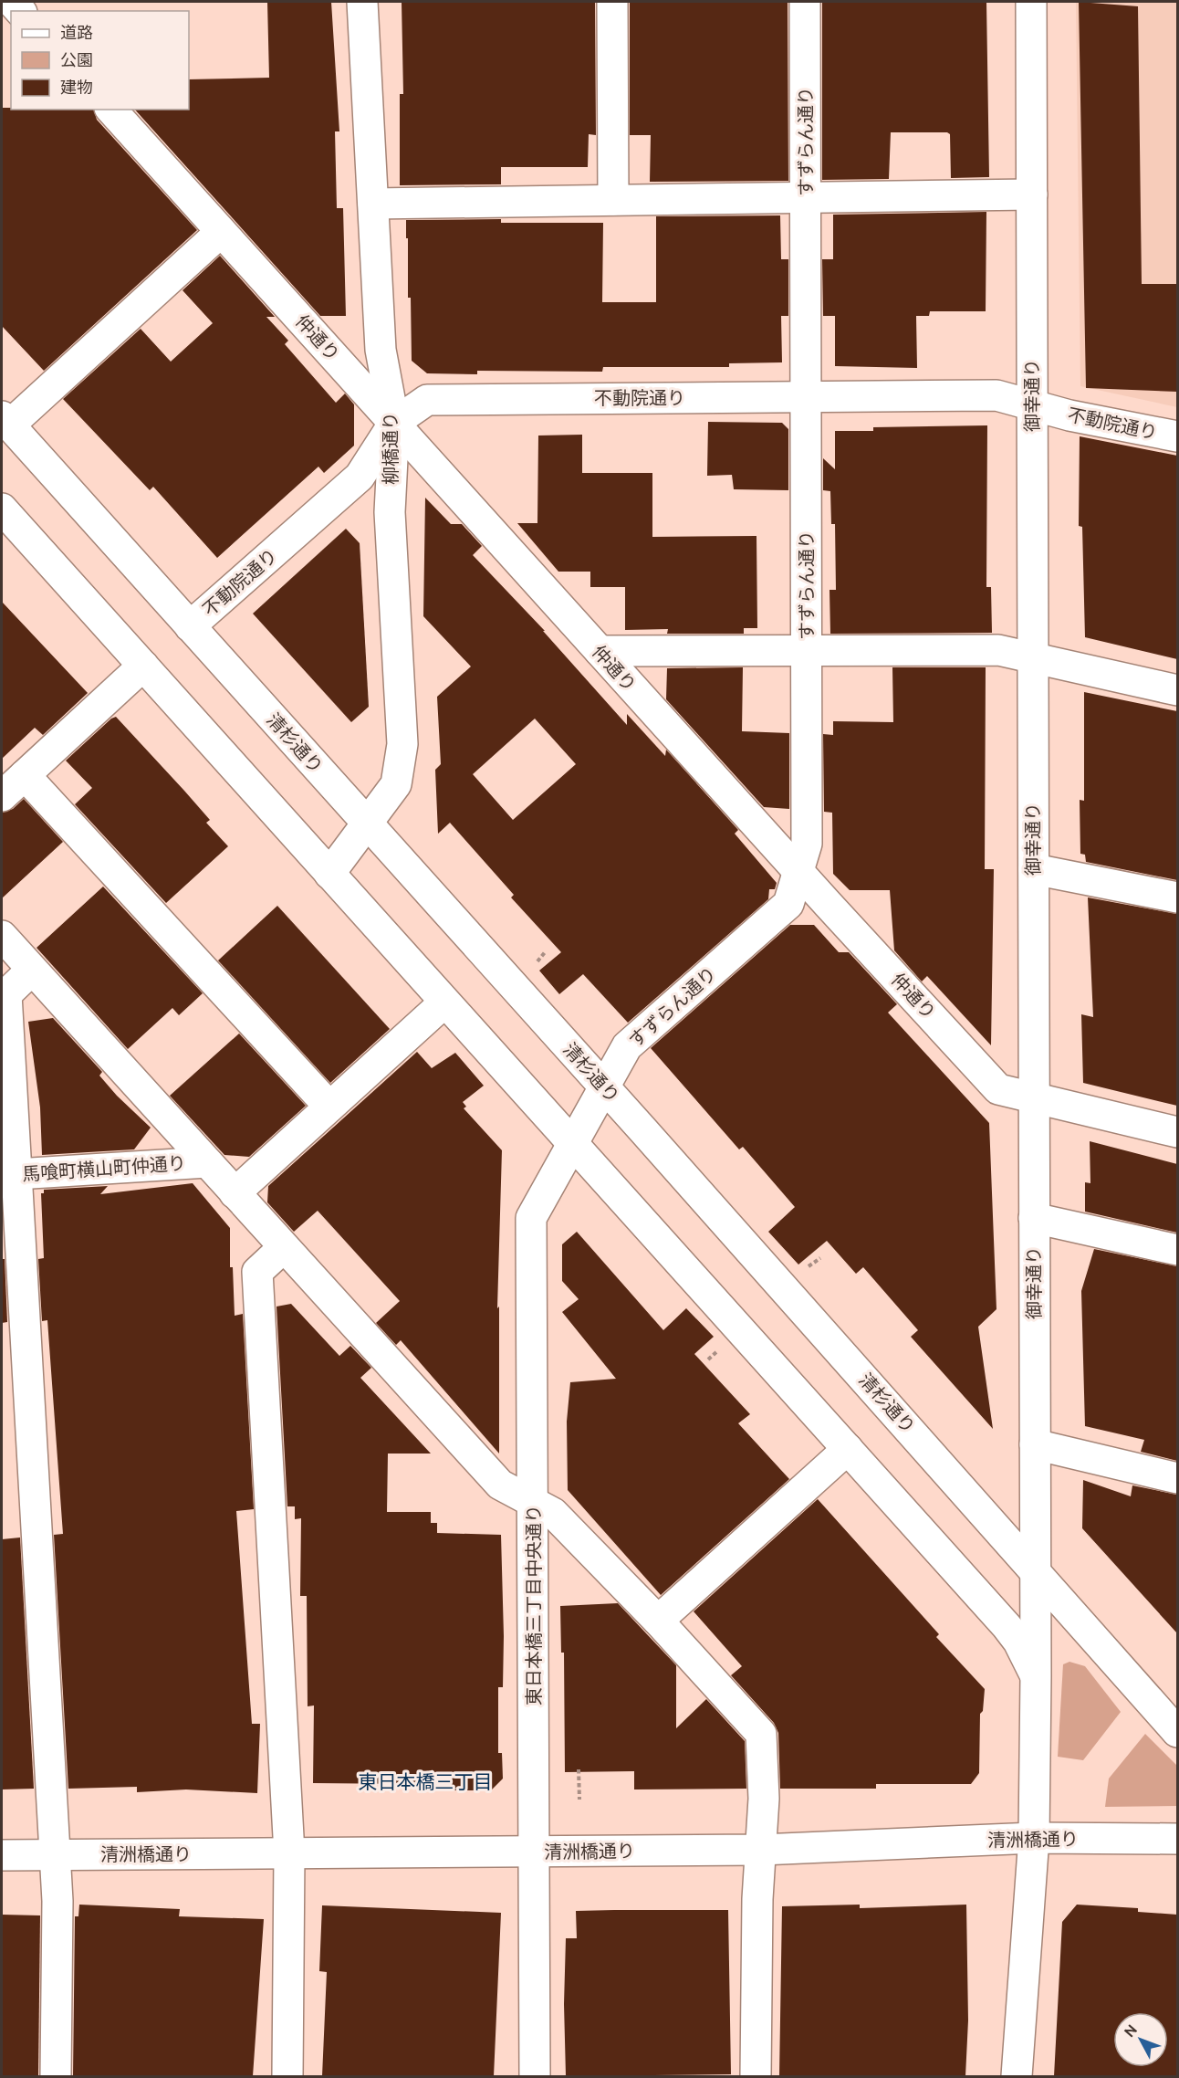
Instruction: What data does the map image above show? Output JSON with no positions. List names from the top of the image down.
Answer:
{
  "streets": {
    "street": [
      "すずらん通り",
      "仲通り",
      "御幸通り",
      "不動院通り",
      "柳橋通り",
      "清杉通り",
      "馬喰町横山町仲通り",
      "東日本橋三丁目中央通り",
      "清洲橋通り"
    ]
  },
  "crossings": [
    ["すずらん通り", "仲通り"],
    ["すずらん通り", "不動院通り"],
    ["すずらん通り", "清杉通り"],
    ["すずらん通り", "東日本橋三丁目中央通り"],
    ["仲通り", "御幸通り"],
    ["仲通り", "不動院通り"],
    ["仲通り", "柳橋通り"],
    ["御幸通り", "不動院通り"],
    ["御幸通り", "清杉通り"],
    ["御幸通り", "清洲橋通り"],
    ["不動院通り", "柳橋通り"],
    ["不動院通り", "清杉通り"],
    ["柳橋通り", "清杉通り"],
    ["東日本橋三丁目中央通り", "清洲橋通り"]
  ],
  "districts": ["東日本橋三丁目"],
  "legend": ["道路", "公園", "建物"],
  "north": "top left"
}
